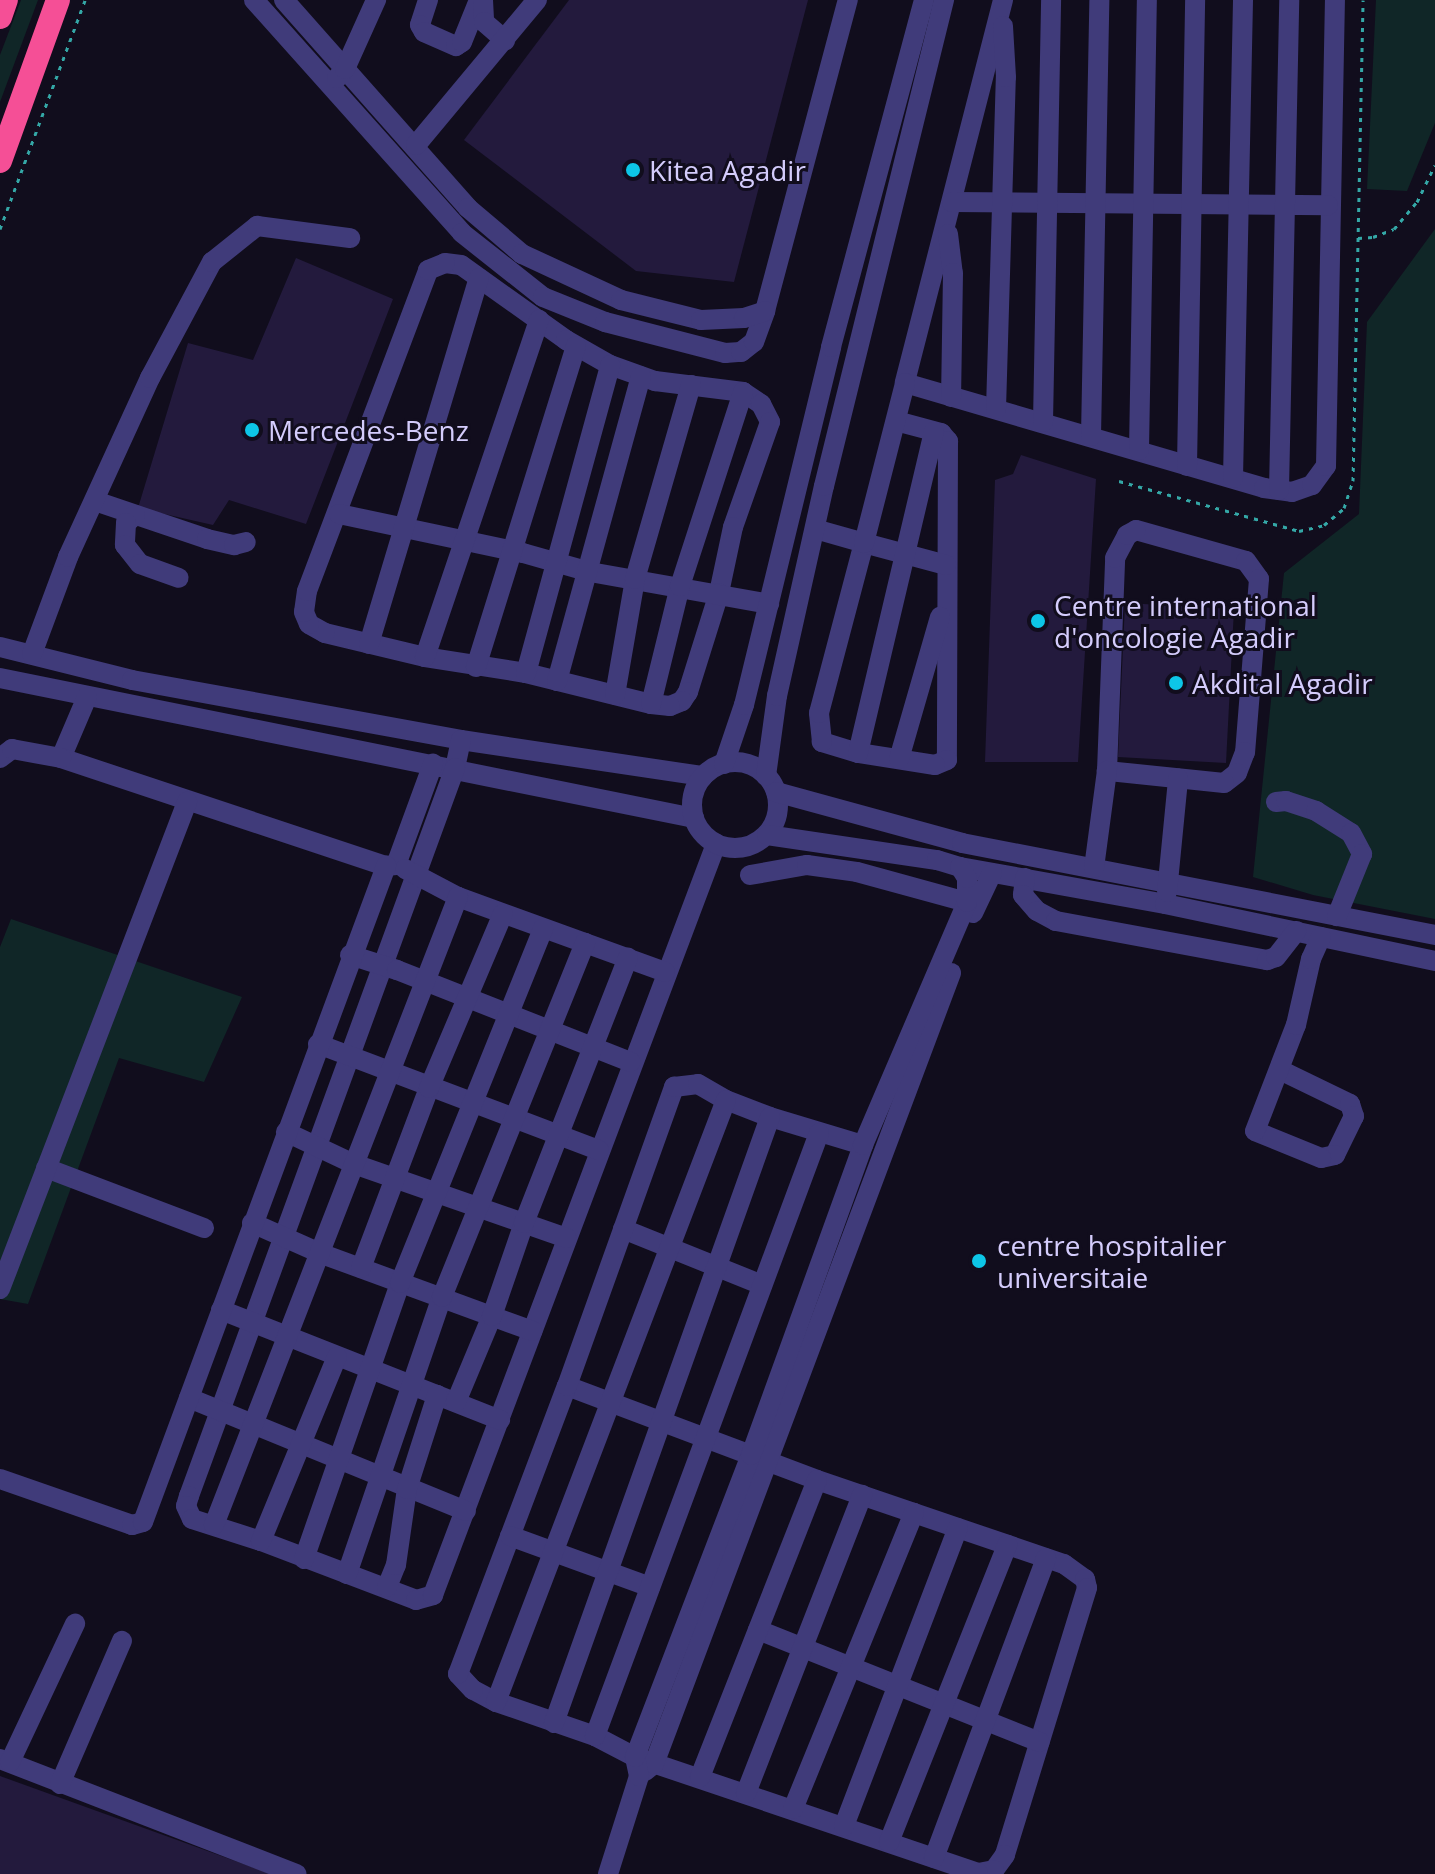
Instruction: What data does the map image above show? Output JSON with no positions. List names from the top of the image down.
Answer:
{
  "places": [
    "Kitea Agadir",
    "Mercedes-Benz",
    "Centre international d'oncologie Agadir",
    "Akdital Agadir",
    "centre hospitalier universitaie"
  ]
}
